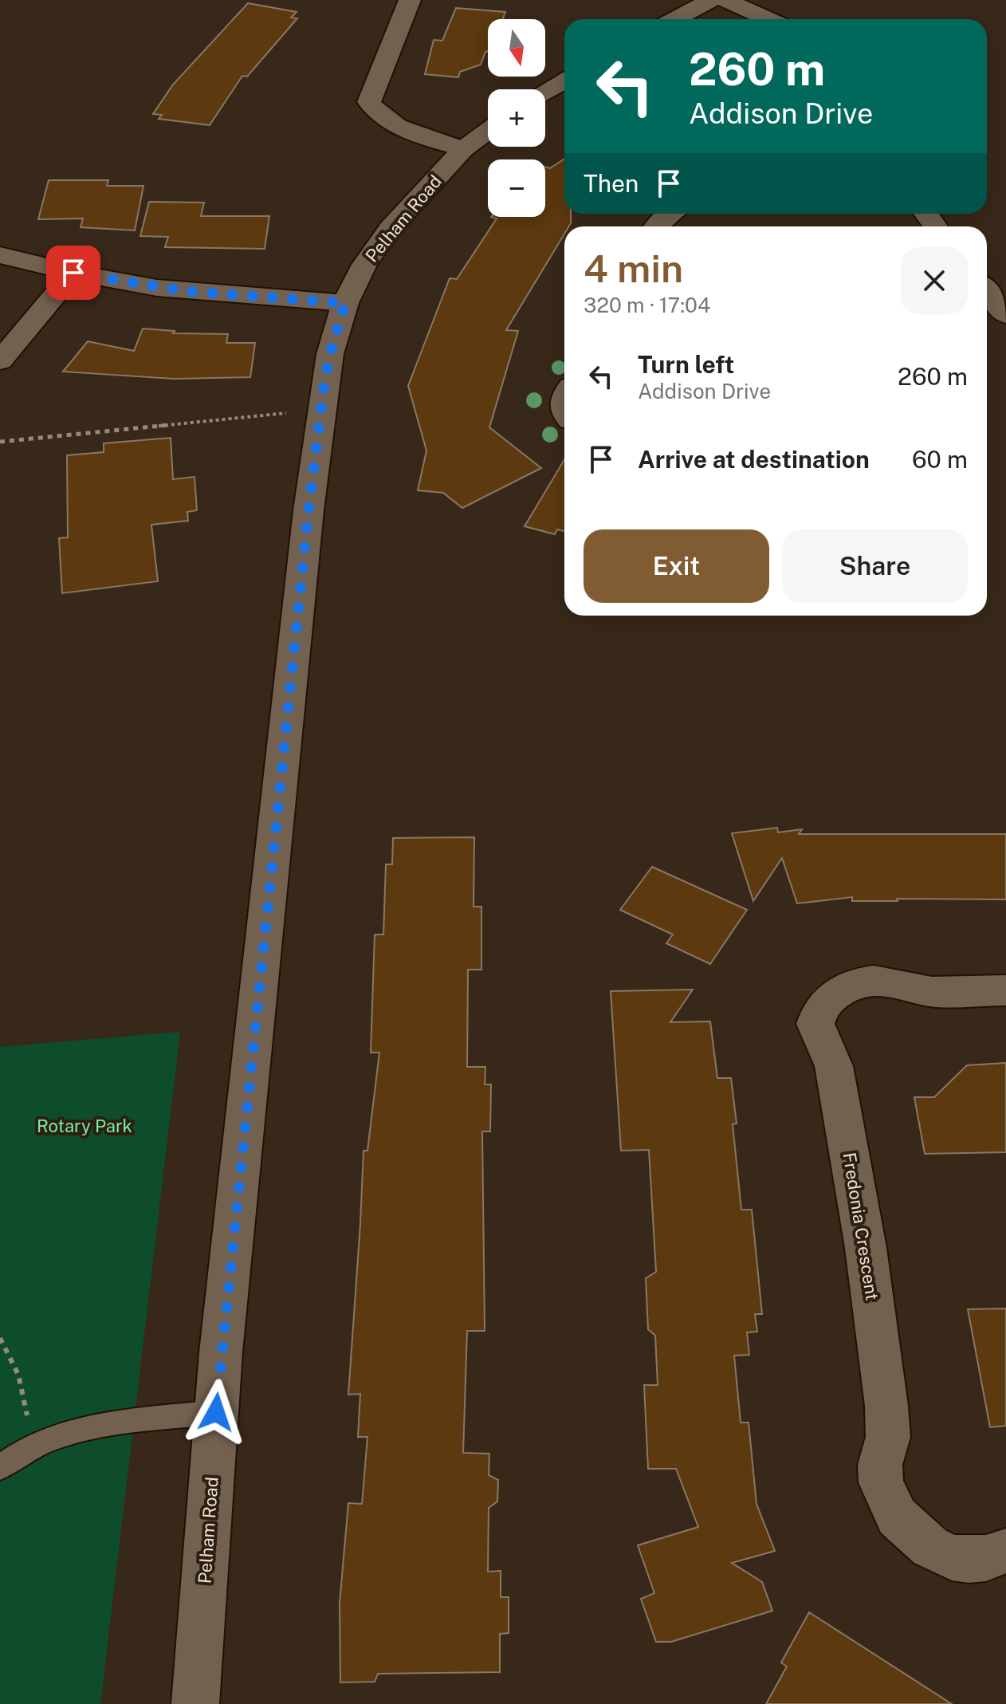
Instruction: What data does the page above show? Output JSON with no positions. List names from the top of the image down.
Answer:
{
  "streets": {
    "main road": ["Pelham Road", "Fredonia Crescent"]
  },
  "parks": ["Rotary Park"],
  "north": "bottom",
  "page": {
    "map_buttons": ["+", "−"],
    "turn": ["260 m", "Addison Drive"],
    "then": "Then",
    "heading": ["4 min", "320 m · 17:04"],
    "list": [
      {
        "name": "Turn left",
        "note": "Addison Drive",
        "value": "260 m"
      },
      {
        "name": "Arrive at destination",
        "value": "60 m"
      }
    ],
    "buttons": ["Exit", "Share"]
  }
}
